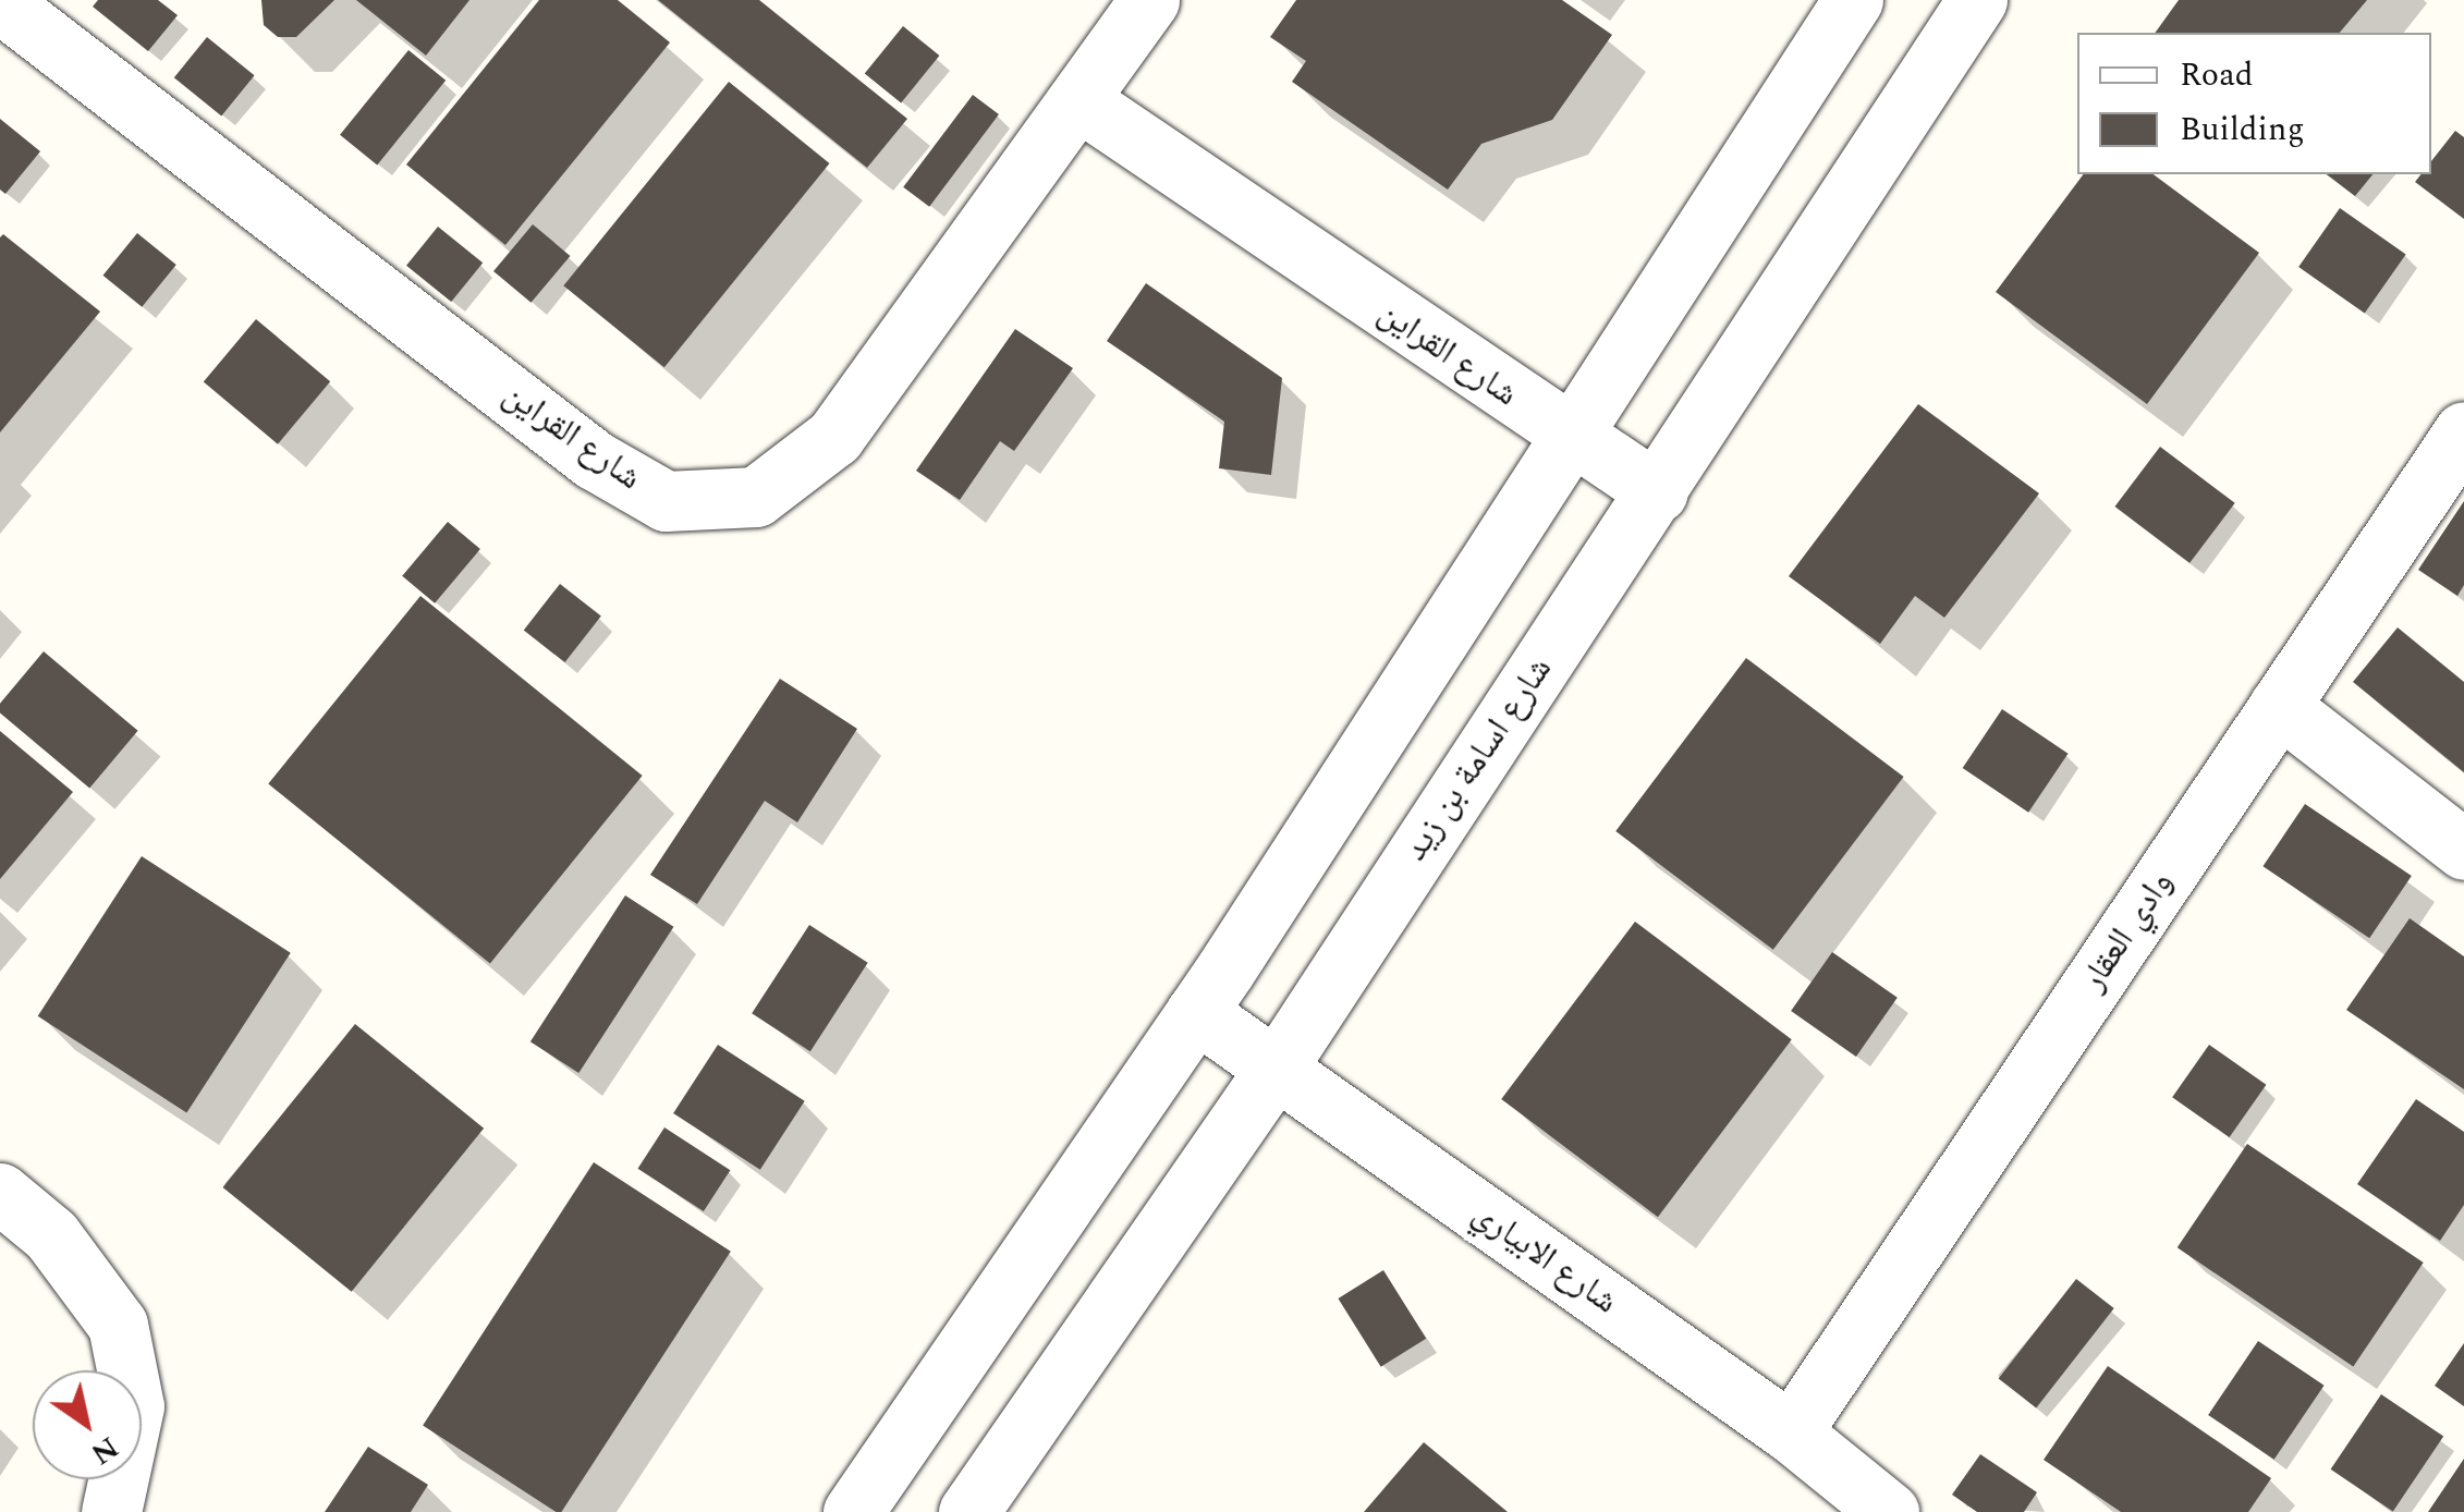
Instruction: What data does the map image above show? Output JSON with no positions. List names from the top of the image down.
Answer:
{
  "streets": {
    "street": [
      "شارع القراين",
      "شارع اسامة بن زيد",
      "وادي العقار",
      "شارع الابياري"
    ]
  },
  "crossings": [
    ["شارع القراين", "شارع اسامة بن زيد"],
    ["شارع اسامة بن زيد", "شارع الابياري"],
    ["وادي العقار", "شارع الابياري"]
  ],
  "legend": ["Road", "Building"],
  "north": "bottom right"
}
